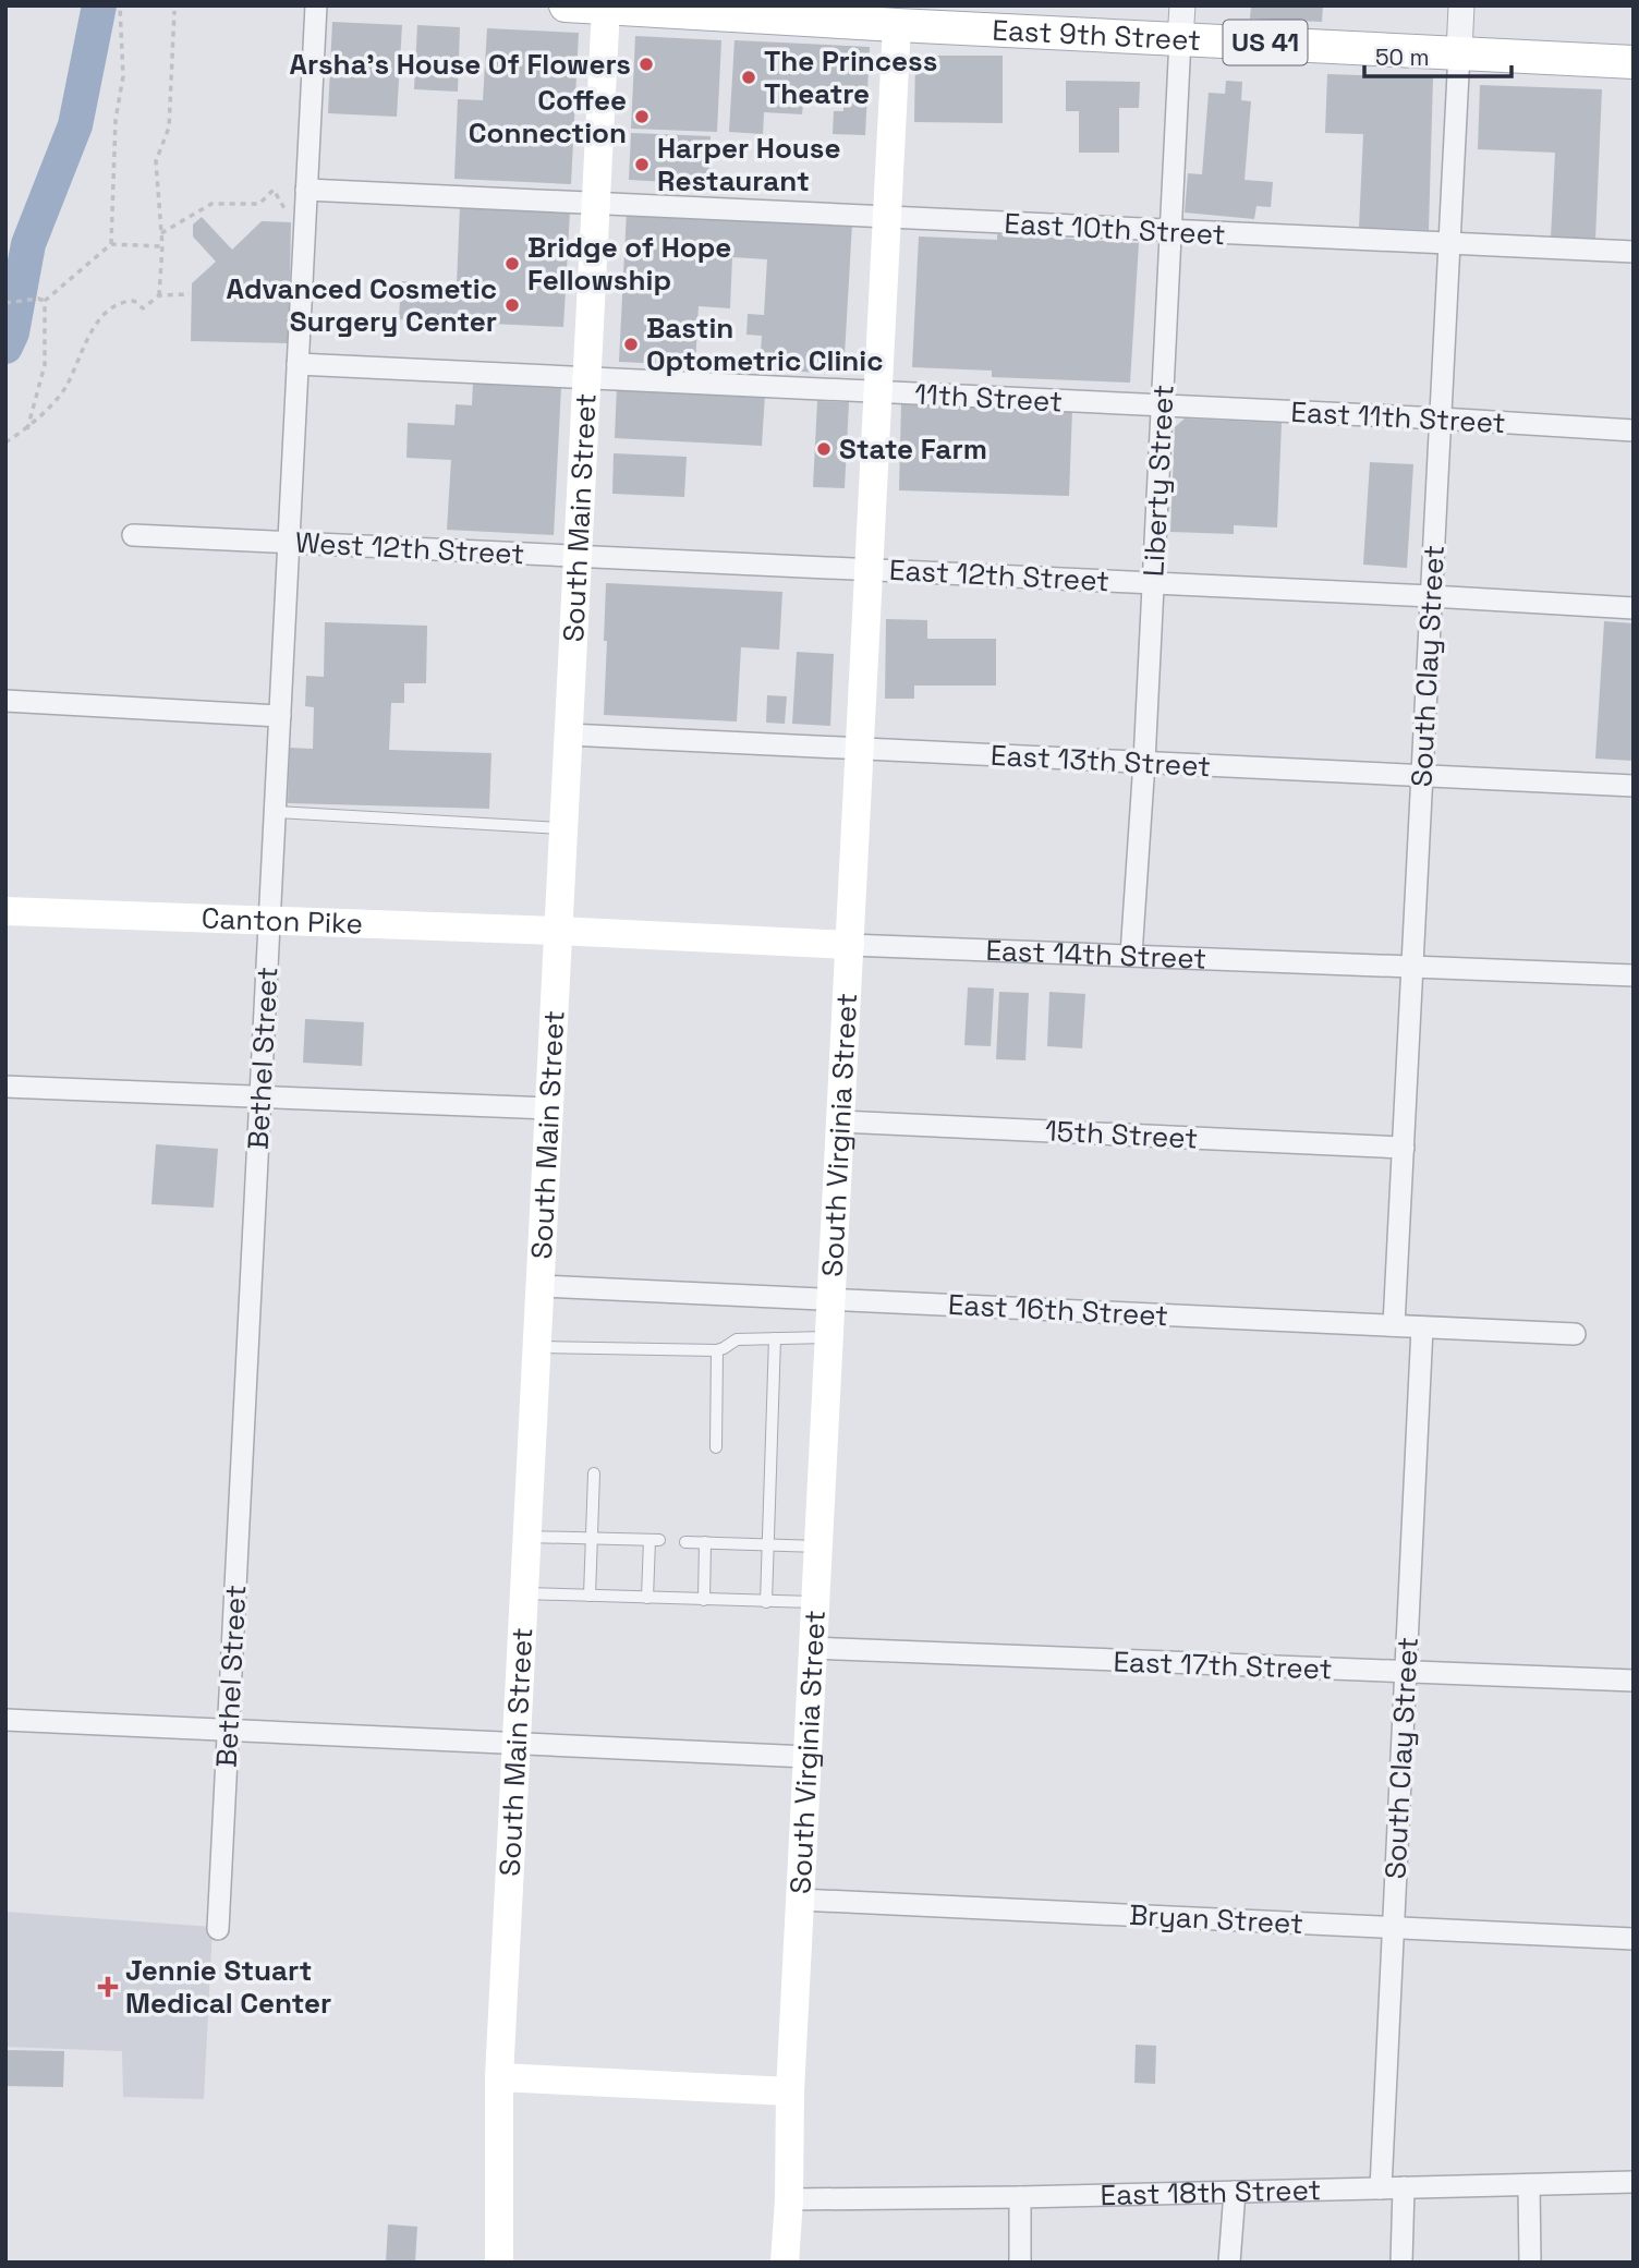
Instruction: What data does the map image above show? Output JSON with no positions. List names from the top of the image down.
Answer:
{
  "streets": {
    "main road": [
      "East 9th Street",
      "US 41",
      "South Main Street",
      "Canton Pike",
      "East 14th Street",
      "South Virginia Street"
    ],
    "street": [
      "East 10th Street",
      "11th Street",
      "East 11th Street",
      "Liberty Street",
      "West 12th Street",
      "East 12th Street",
      "South Clay Street",
      "East 13th Street",
      "Bethel Street",
      "15th Street",
      "East 16th Street",
      "East 17th Street",
      "Bryan Street",
      "East 18th Street"
    ]
  },
  "crossings": [
    ["East 9th Street", "Liberty Street"],
    ["East 9th Street", "South Main Street"],
    ["East 9th Street", "South Clay Street"],
    ["East 9th Street", "South Virginia Street"],
    ["East 10th Street", "Liberty Street"],
    ["East 10th Street", "South Main Street"],
    ["East 10th Street", "South Clay Street"],
    ["East 10th Street", "Bethel Street"],
    ["East 10th Street", "South Virginia Street"],
    ["11th Street", "East 11th Street"],
    ["11th Street", "Liberty Street"],
    ["11th Street", "South Main Street"],
    ["11th Street", "Bethel Street"],
    ["11th Street", "South Virginia Street"],
    ["East 11th Street", "Liberty Street"],
    ["East 11th Street", "South Clay Street"],
    ["Liberty Street", "East 12th Street"],
    ["Liberty Street", "East 13th Street"],
    ["Liberty Street", "East 14th Street"],
    ["South Main Street", "West 12th Street"],
    ["South Main Street", "East 13th Street"],
    ["South Main Street", "Canton Pike"],
    ["South Main Street", "East 14th Street"],
    ["South Main Street", "East 16th Street"],
    ["West 12th Street", "East 12th Street"],
    ["West 12th Street", "Bethel Street"],
    ["West 12th Street", "South Virginia Street"],
    ["East 12th Street", "South Clay Street"],
    ["East 12th Street", "South Virginia Street"],
    ["South Clay Street", "East 13th Street"],
    ["South Clay Street", "East 14th Street"],
    ["South Clay Street", "15th Street"],
    ["South Clay Street", "East 16th Street"],
    ["South Clay Street", "East 17th Street"],
    ["South Clay Street", "Bryan Street"],
    ["South Clay Street", "East 18th Street"],
    ["East 13th Street", "South Virginia Street"],
    ["Canton Pike", "East 14th Street"],
    ["Canton Pike", "Bethel Street"],
    ["East 14th Street", "South Virginia Street"],
    ["South Virginia Street", "15th Street"],
    ["South Virginia Street", "East 16th Street"],
    ["South Virginia Street", "East 17th Street"],
    ["South Virginia Street", "Bryan Street"],
    ["South Virginia Street", "East 18th Street"]
  ],
  "places": {
    "other": [
      "Arsha's House Of Flowers",
      "The Princess Theatre",
      "Coffee Connection",
      "Harper House Restaurant",
      "Bridge of Hope Fellowship",
      "Advanced Cosmetic Surgery Center",
      "Bastin Optometric Clinic",
      "State Farm"
    ],
    "health": ["Jennie Stuart Medical Center"]
  },
  "scale_bar": "50 m"
}
